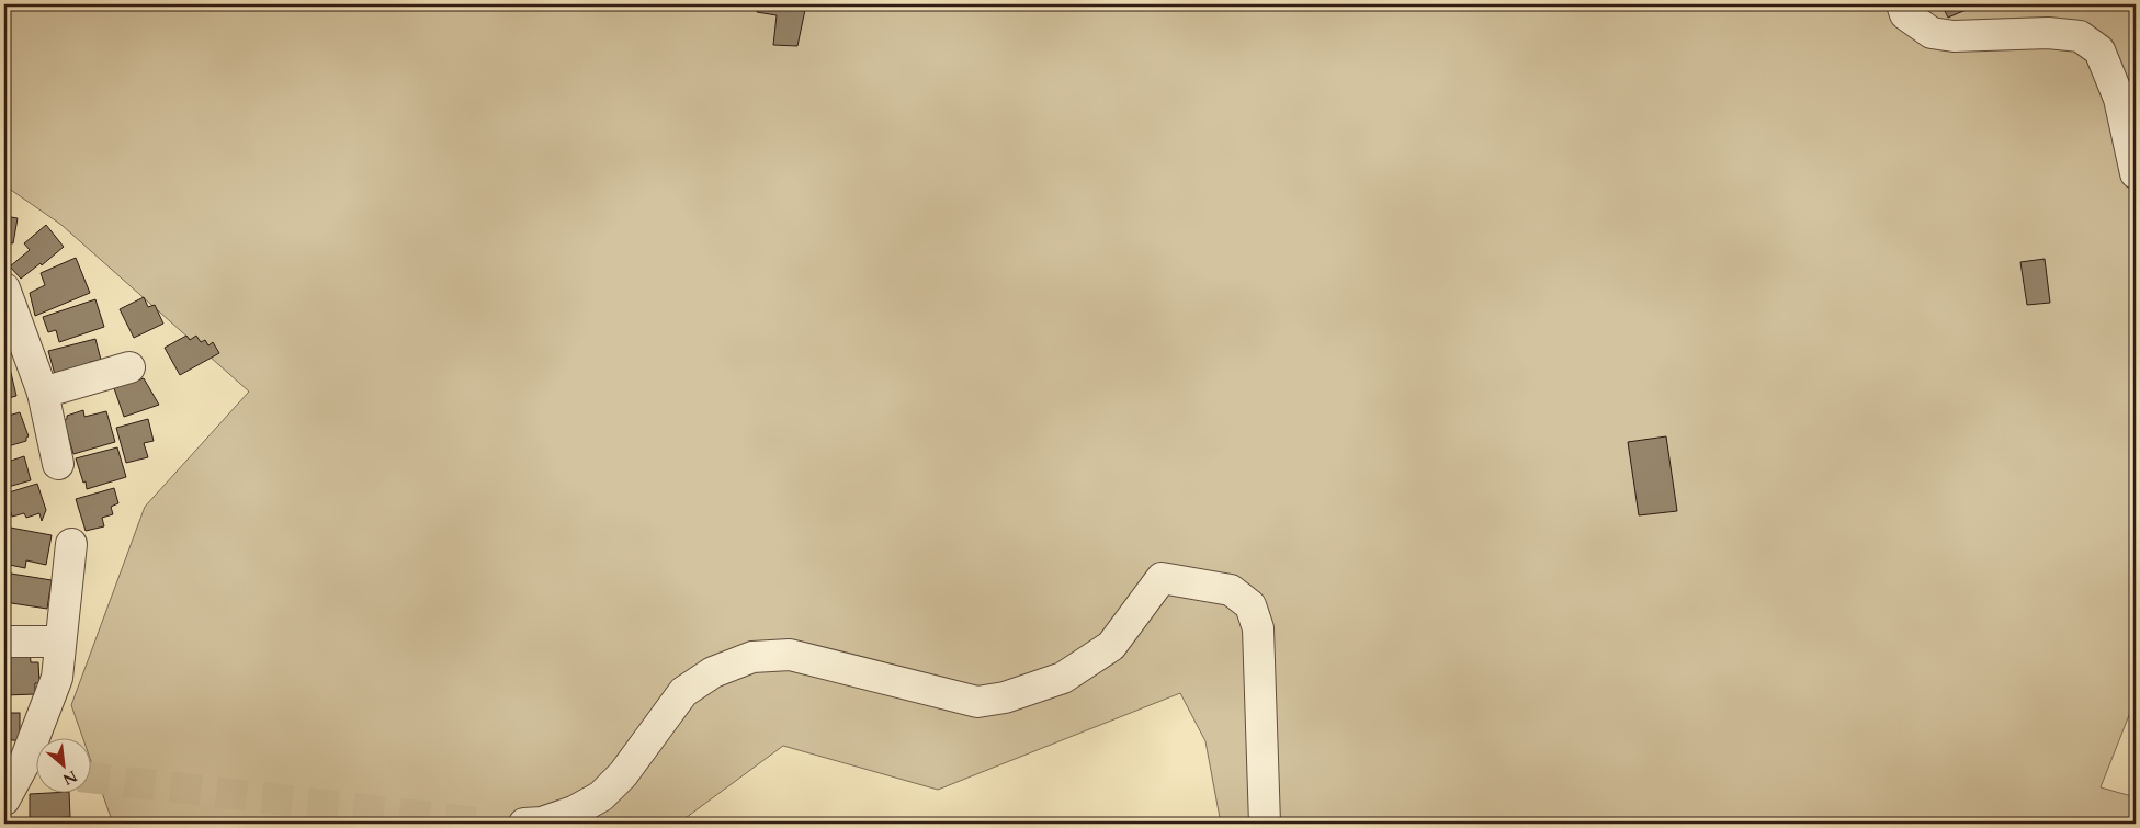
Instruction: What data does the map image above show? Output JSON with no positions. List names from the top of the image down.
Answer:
{
  "north": "bottom right"
}
